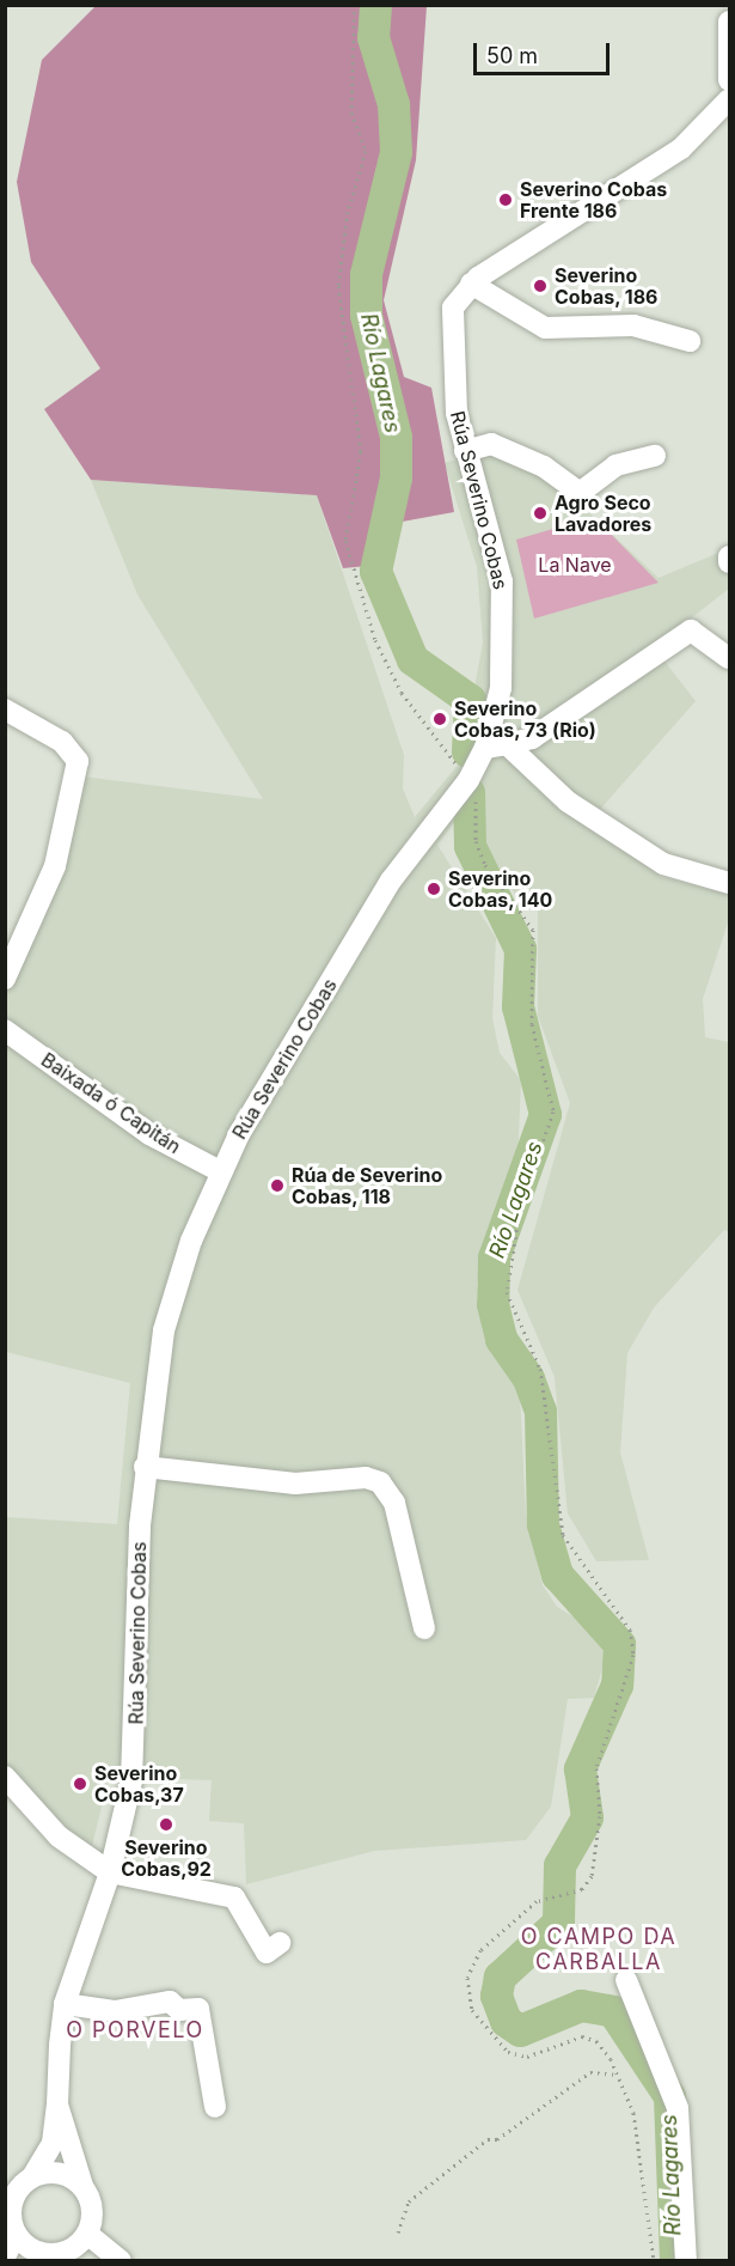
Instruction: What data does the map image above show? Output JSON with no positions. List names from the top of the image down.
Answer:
{
  "streets": {
    "street": ["Rúa Severino Cobas", "Baixada ó Capitán"]
  },
  "crossings": [
    ["Rúa Severino Cobas", "Baixada ó Capitán"]
  ],
  "districts": ["O CAMPO DA CARBALLA", "O PORVELO"],
  "water": ["Río Lagares"],
  "parks": ["La Nave"],
  "places": [
    "Severino Cobas Frente 186",
    "Severino Cobas, 186",
    "Agro Seco Lavadores",
    "Severino Cobas, 73 (Rio)",
    "Severino Cobas, 140",
    "Rúa de Severino Cobas, 118",
    "Severino Cobas,37",
    "Severino Cobas,92"
  ],
  "scale_bar": "50 m"
}
